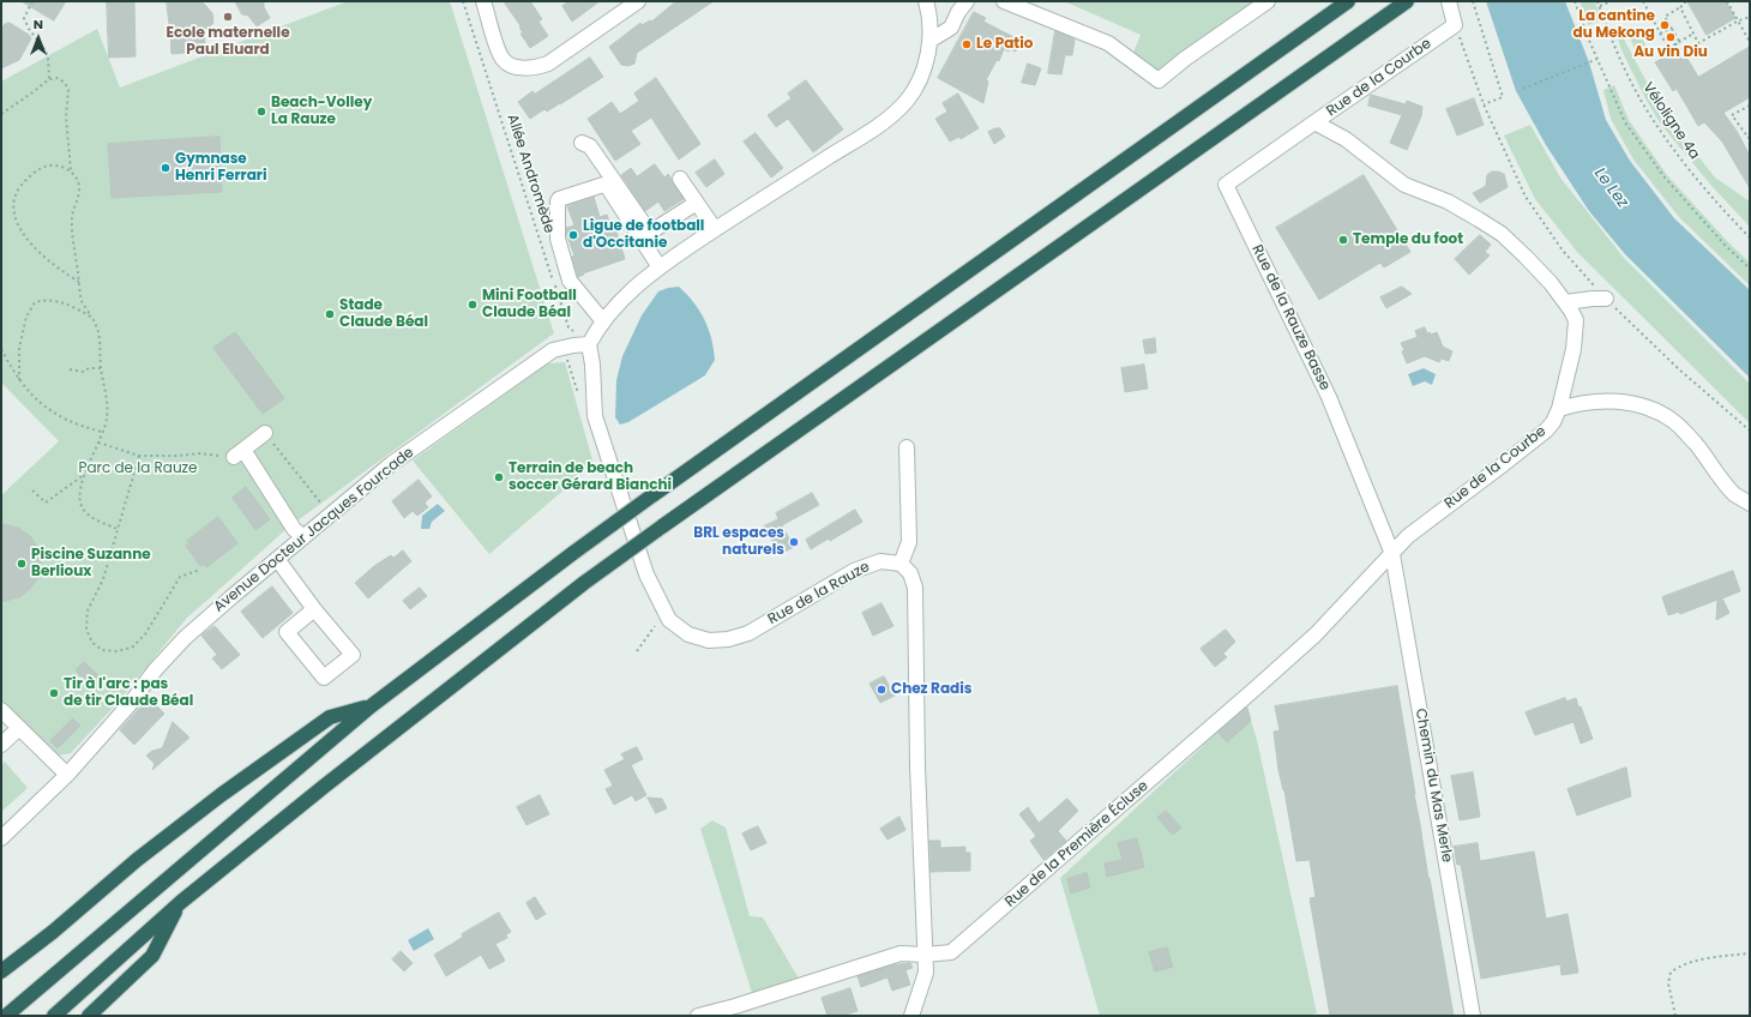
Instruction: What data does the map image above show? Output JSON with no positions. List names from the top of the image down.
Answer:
{
  "streets": {
    "street": [
      "Rue de la Courbe",
      "Rue de la Rauze Basse",
      "Avenue Docteur Jacques Fourcade",
      "Rue de la Rauze",
      "Chemin du Mas Merle",
      "Rue de la Première Écluse"
    ],
    "path": ["Véloligne 4a", "Allée Andromède"]
  },
  "crossings": [
    ["Rue de la Courbe", "Rue de la Rauze Basse"],
    ["Rue de la Courbe", "Chemin du Mas Merle"],
    ["Rue de la Courbe", "Rue de la Première Écluse"],
    ["Allée Andromède", "Avenue Docteur Jacques Fourcade"],
    ["Allée Andromède", "Rue de la Rauze"],
    ["Rue de la Rauze Basse", "Chemin du Mas Merle"],
    ["Rue de la Rauze Basse", "Rue de la Première Écluse"],
    ["Avenue Docteur Jacques Fourcade", "Rue de la Rauze"],
    ["Chemin du Mas Merle", "Rue de la Première Écluse"]
  ],
  "water": ["Le Lez"],
  "parks": ["Parc de la Rauze"],
  "places": [
    "Ecole maternelle Paul Eluard",
    "La cantine du Mekong",
    "Au vin Diu",
    "Le Patio",
    "Beach-Volley La Rauze",
    "Gymnase Henri Ferrari",
    "Ligue de football d'Occitanie",
    "Temple du foot",
    "Mini Football Claude Béal",
    "Stade Claude Béal",
    "Terrain de beach soccer Gérard Bianchi",
    "BRL espaces naturels",
    "Piscine Suzanne Berlioux",
    "Chez Radis",
    "Tir à l'arc : pas de tir Claude Béal"
  ],
  "north": "top"
}
